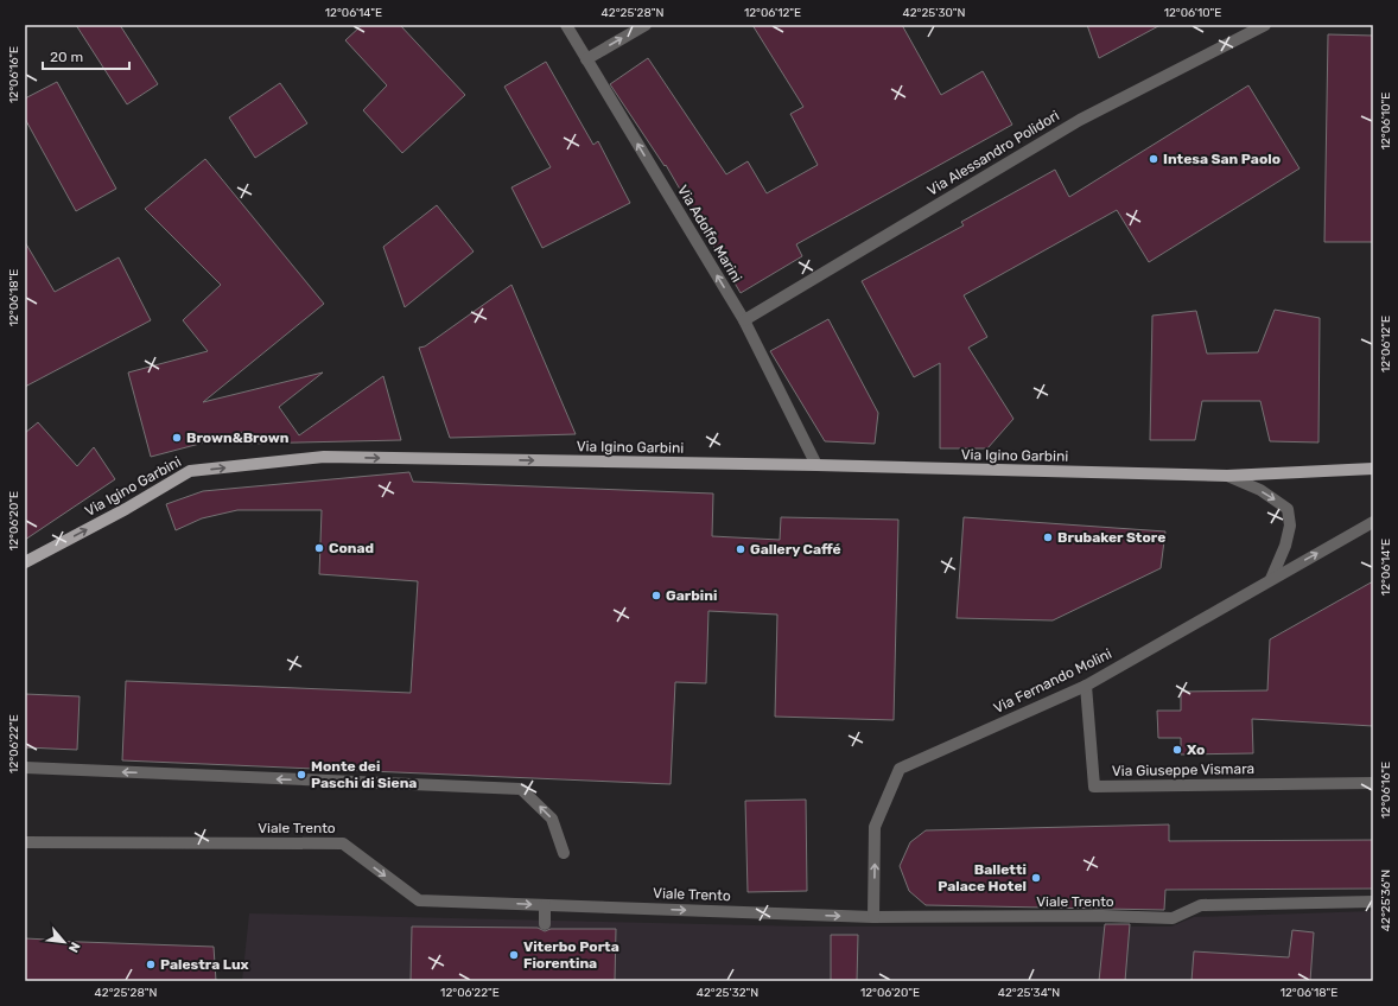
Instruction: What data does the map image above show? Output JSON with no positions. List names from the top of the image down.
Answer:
{
  "streets": {
    "main road": ["Via Igino Garbini"],
    "street": [
      "Via Alessandro Polidori",
      "Via Adolfo Marini",
      "Via Fernando Molini",
      "Via Giuseppe Vismara",
      "Viale Trento"
    ]
  },
  "crossings": [
    ["Via Alessandro Polidori", "Via Adolfo Marini"],
    ["Via Adolfo Marini", "Via Igino Garbini"],
    ["Via Fernando Molini", "Via Giuseppe Vismara"],
    ["Via Fernando Molini", "Viale Trento"]
  ],
  "one_way": ["Via Adolfo Marini", "Via Igino Garbini", "Via Fernando Molini"],
  "places": [
    "Intesa San Paolo",
    "Brown&Brown",
    "Brubaker Store",
    "Conad",
    "Gallery Caffé",
    "Garbini",
    "Xo",
    "Monte dei Paschi di Siena",
    "Balletti Palace Hotel",
    "Viterbo Porta Fiorentina",
    "Palestra Lux"
  ],
  "scale_bar": "20 m",
  "north": "bottom right",
  "coordinates": [
    "12°06'14\"E",
    "42°25'28\"N",
    "12°06'12\"E",
    "42°25'30\"N",
    "12°06'10\"E",
    "12°06'16\"E",
    "12°06'18\"E",
    "12°06'20\"E",
    "12°06'22\"E",
    "42°25'36\"N",
    "42°25'32\"N",
    "42°25'34\"N"
  ]
}
